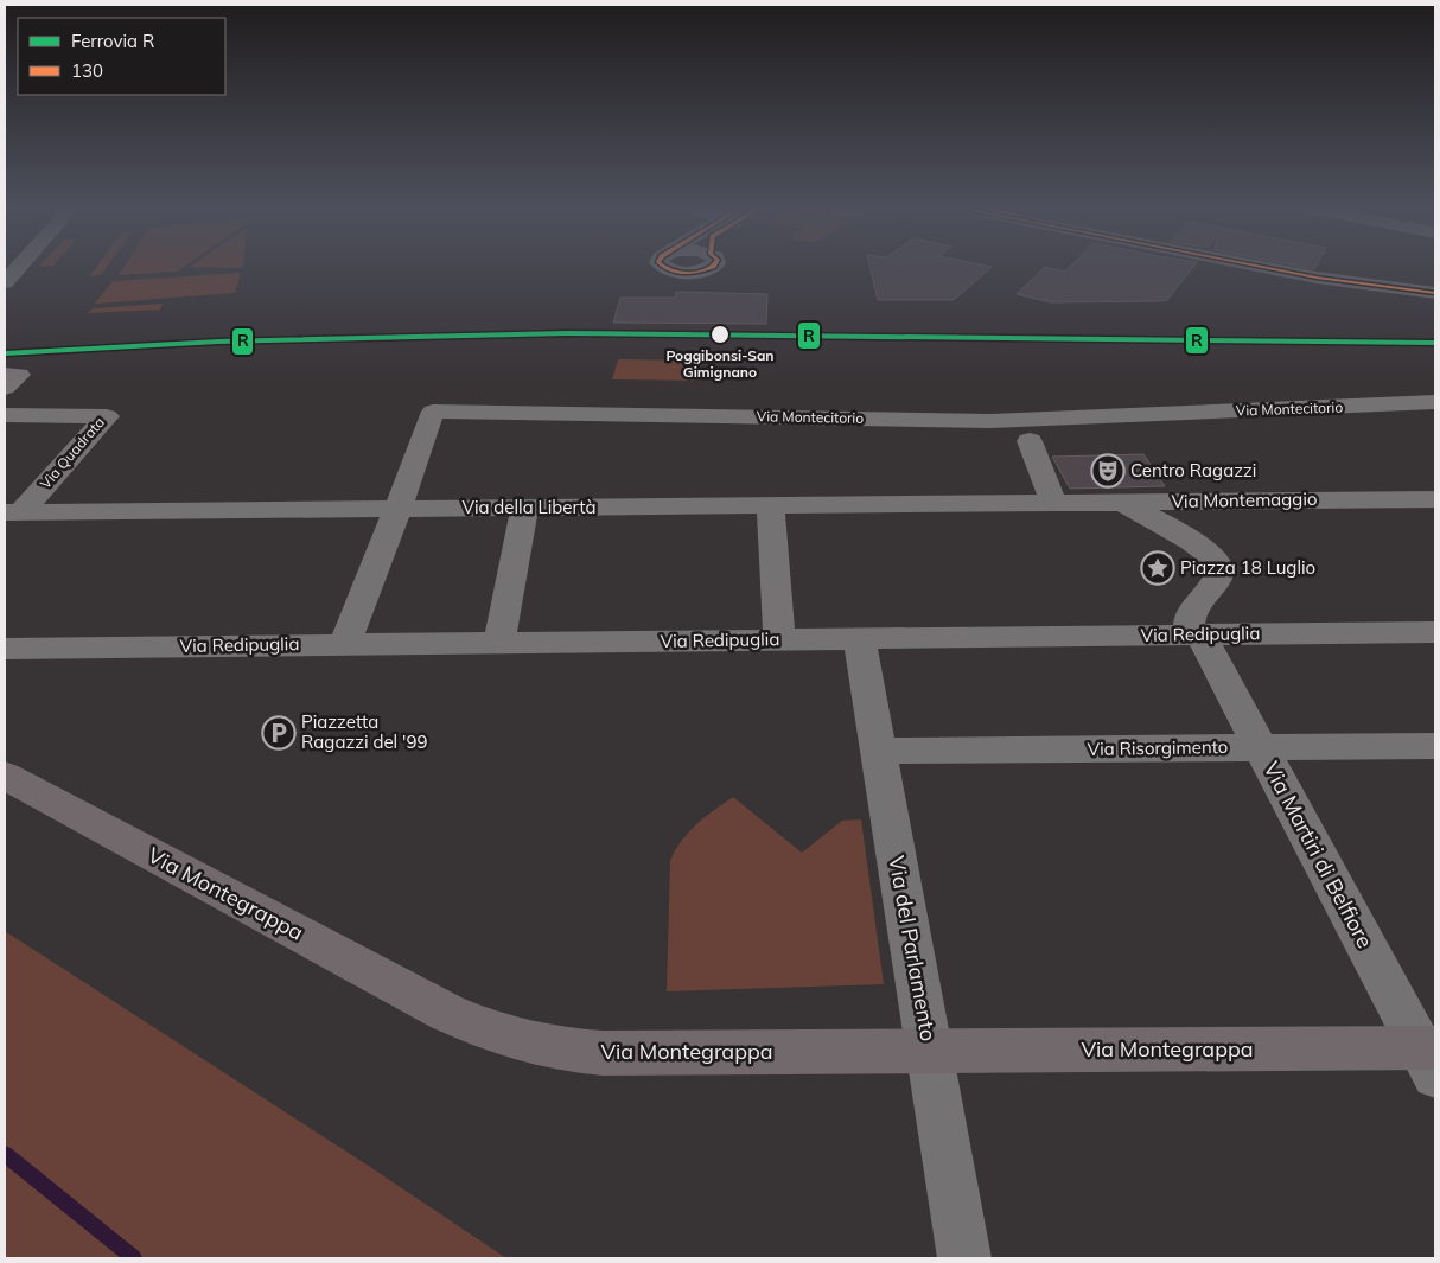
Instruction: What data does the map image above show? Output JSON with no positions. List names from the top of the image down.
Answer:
{
  "streets": {
    "main road": ["Via Montegrappa"],
    "street": [
      "Via Montecitorio",
      "Via Quadrata",
      "Via Montemaggio",
      "Via della Libertà",
      "Via Redipuglia",
      "Via Risorgimento",
      "Via Martiri di Belfiore",
      "Via del Parlamento"
    ]
  },
  "crossings": [
    ["Via Montecitorio", "Via della Libertà"],
    ["Via Montecitorio", "Via Redipuglia"],
    ["Via Quadrata", "Via della Libertà"],
    ["Via Montemaggio", "Via della Libertà"],
    ["Via Redipuglia", "Via Martiri di Belfiore"],
    ["Via Redipuglia", "Via del Parlamento"],
    ["Via Risorgimento", "Via Martiri di Belfiore"],
    ["Via Risorgimento", "Via del Parlamento"],
    ["Via Martiri di Belfiore", "Via Montegrappa"],
    ["Via Montegrappa", "Via del Parlamento"]
  ],
  "places": {
    "other": ["Poggibonsi-San Gimignano"],
    "theatre": ["Centro Ragazzi"],
    "place": ["Piazza 18 Luglio"],
    "parking": ["Piazzetta Ragazzi del '99"]
  },
  "lines": ["transit line 130", "rail line R"],
  "legend": ["Ferrovia R", "130"]
}
